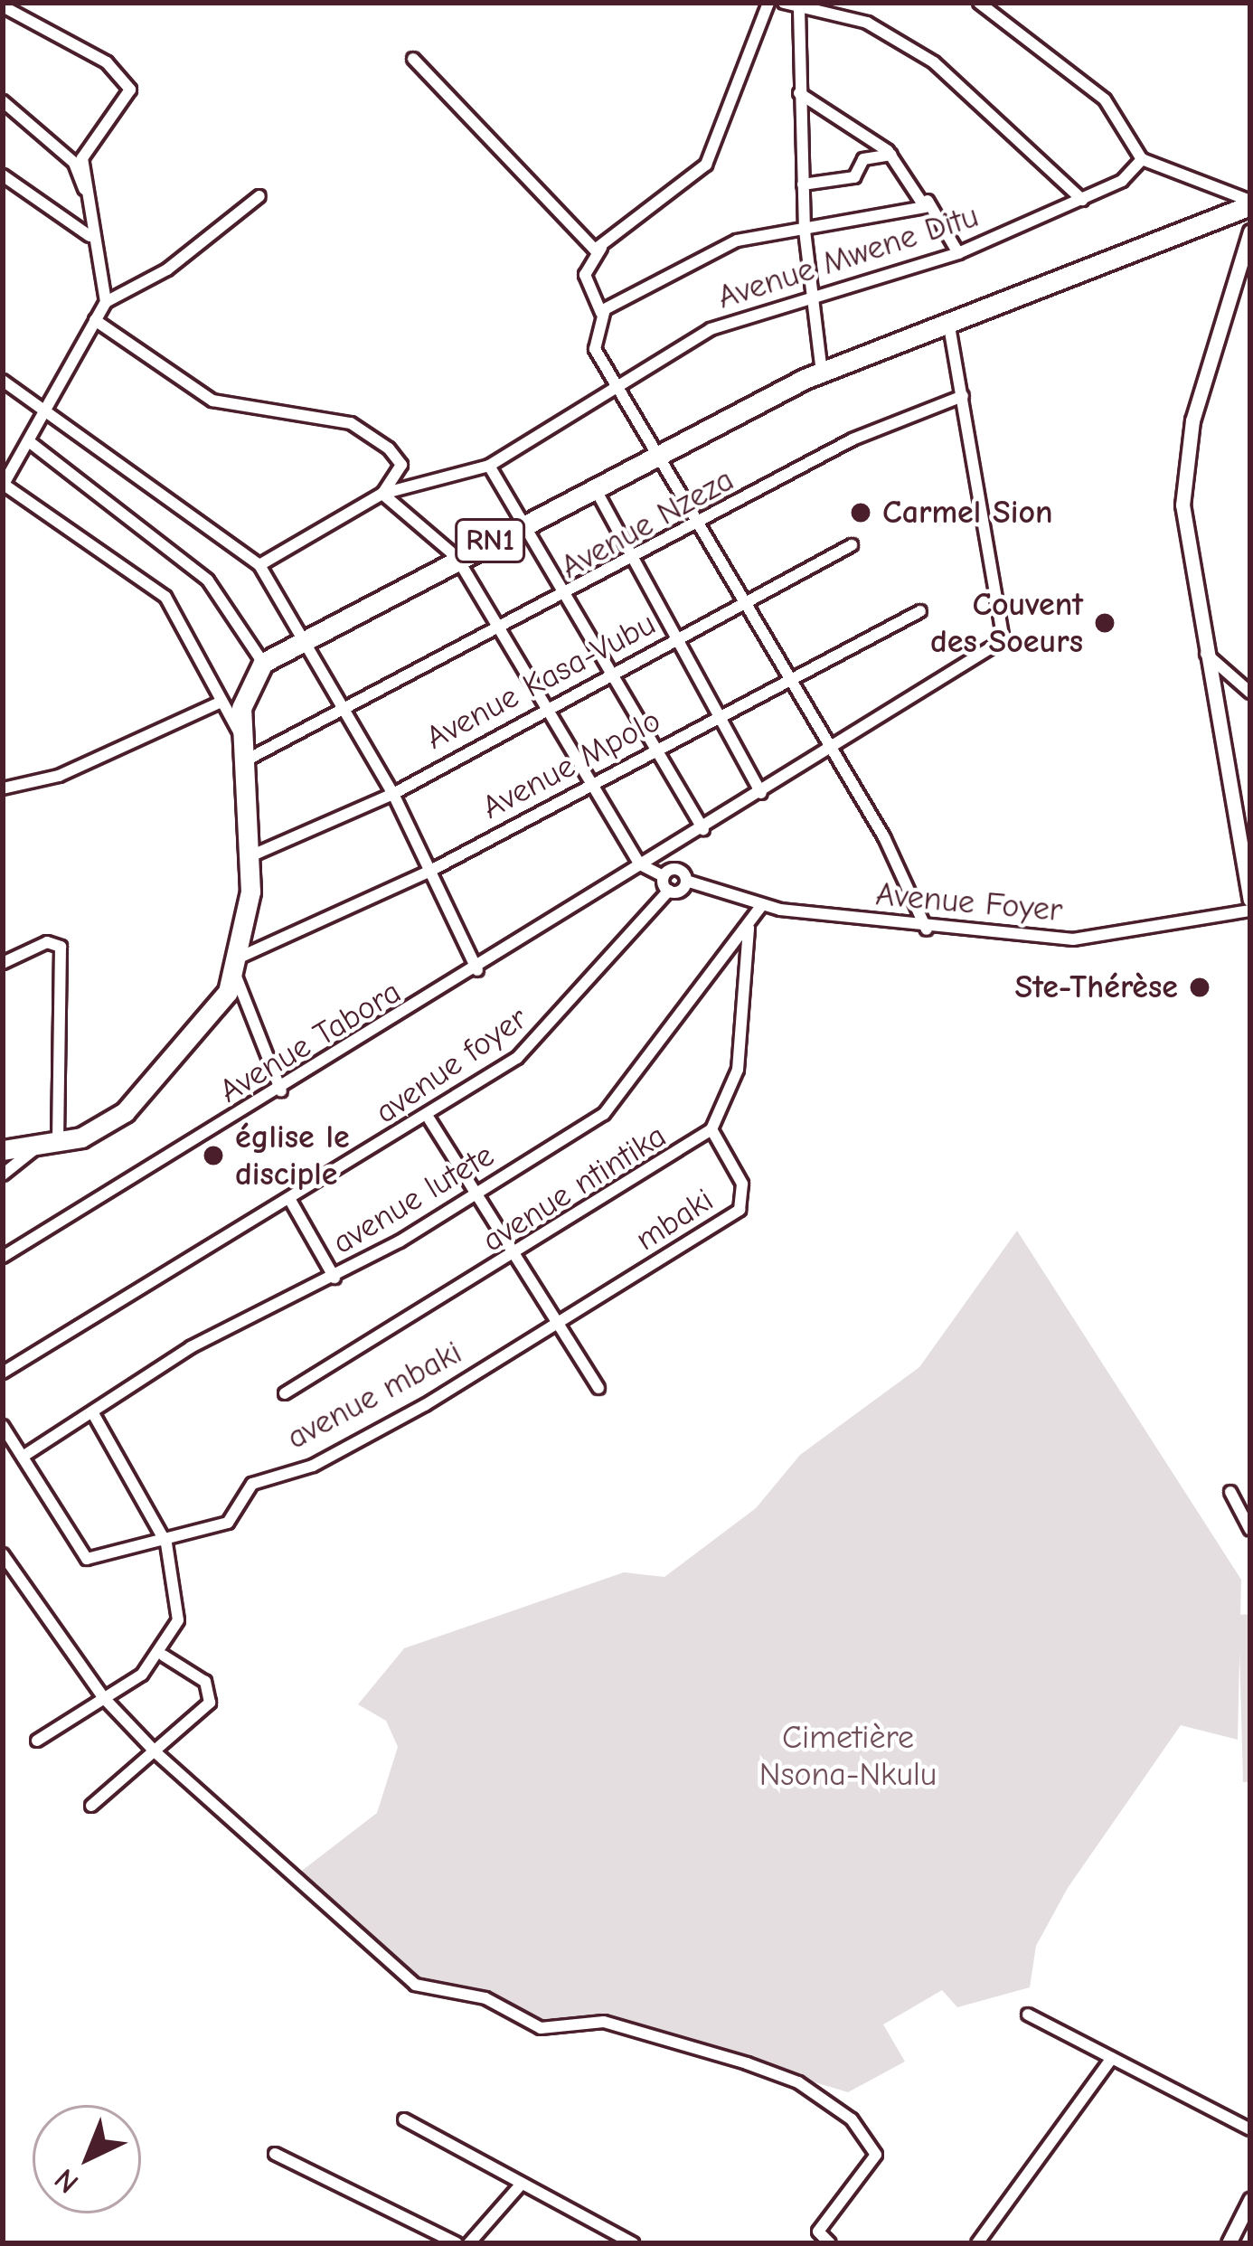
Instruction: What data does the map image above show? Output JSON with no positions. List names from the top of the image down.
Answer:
{
  "streets": {
    "highway": ["RN1"],
    "street": [
      "Avenue Mwene Ditu",
      "Avenue Nzeza",
      "Avenue Kasa-Vubu",
      "Avenue Mpolo",
      "Avenue Foyer",
      "Avenue Tabora",
      "avenue foyer",
      "avenue ntintika",
      "avenue lutete",
      "mbaki",
      "avenue mbaki"
    ]
  },
  "crossings": [
    ["Avenue Nzeza", "Avenue Tabora"],
    ["Avenue Foyer", "avenue lutete"],
    ["avenue ntintika", "avenue lutete"],
    ["avenue ntintika", "mbaki"],
    ["avenue lutete", "avenue mbaki"],
    ["mbaki", "avenue mbaki"]
  ],
  "parks": ["Cimetière Nsona-Nkulu"],
  "places": [
    "Carmel Sion",
    "Couvent des Soeurs",
    "Ste-Thérèse",
    "église le disciple"
  ],
  "north": "bottom left"
}
